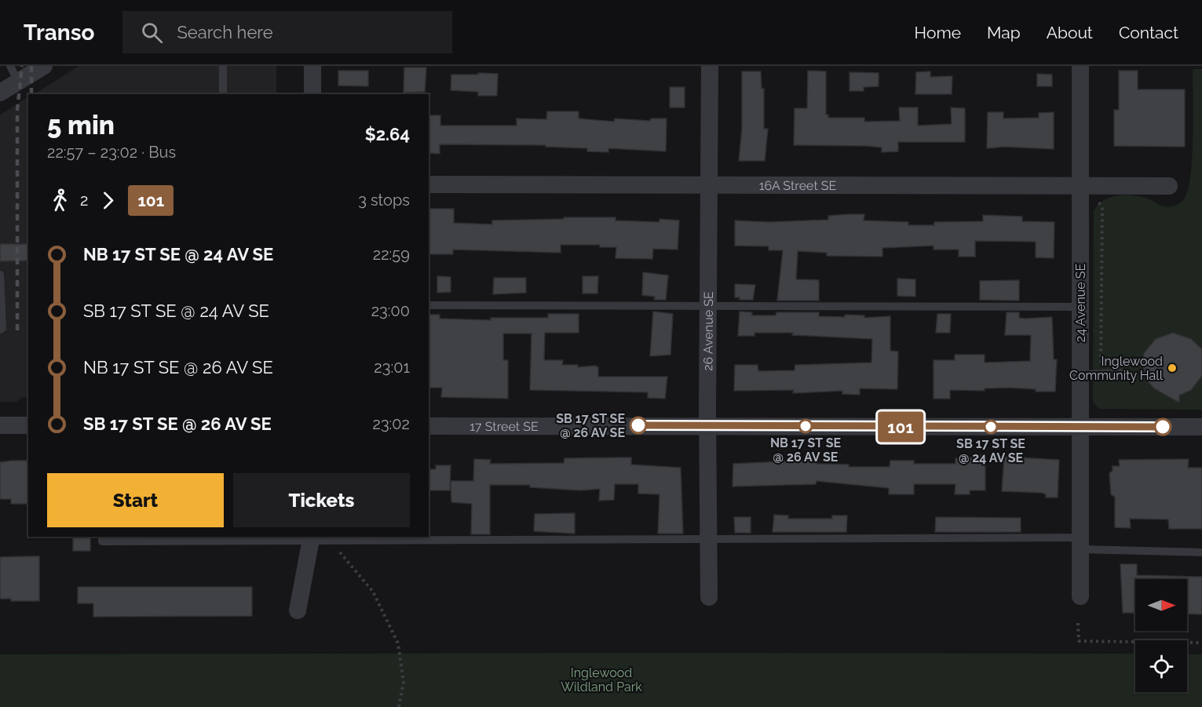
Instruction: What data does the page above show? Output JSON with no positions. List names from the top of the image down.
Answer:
{
  "streets": {
    "street": [
      "16A Street SE",
      "24 Avenue SE",
      "26 Avenue SE",
      "17 Street SE"
    ]
  },
  "crossings": [
    ["16A Street SE", "24 Avenue SE"],
    ["16A Street SE", "26 Avenue SE"],
    ["24 Avenue SE", "17 Street SE"],
    ["26 Avenue SE", "17 Street SE"]
  ],
  "parks": ["Inglewood Wildland Park"],
  "places": [
    "Inglewood Community Hall",
    "SB 17 ST SE @ 26 AV SE",
    "NB 17 ST SE @ 26 AV SE",
    "SB 17 ST SE @ 24 AV SE"
  ],
  "lines": ["bus line 101"],
  "north": "right",
  "page": {
    "header": "Transo",
    "search": "Search here",
    "nav": [
      "Home",
      "Map",
      "About",
      "Contact"
    ],
    "on_map": "101",
    "heading": ["5 min", "22:57 – 23:02 · Bus", "$2.64"],
    "legs": ["2", "101", "3 stops"],
    "list": [
      {
        "name": "NB 17 ST SE @ 24 AV SE",
        "value": "22:59"
      },
      {
        "name": "SB 17 ST SE @ 24 AV SE",
        "value": "23:00"
      },
      {
        "name": "NB 17 ST SE @ 26 AV SE",
        "value": "23:01"
      },
      {
        "name": "SB 17 ST SE @ 26 AV SE",
        "value": "23:02"
      }
    ],
    "buttons": ["Start", "Tickets"]
  }
}
